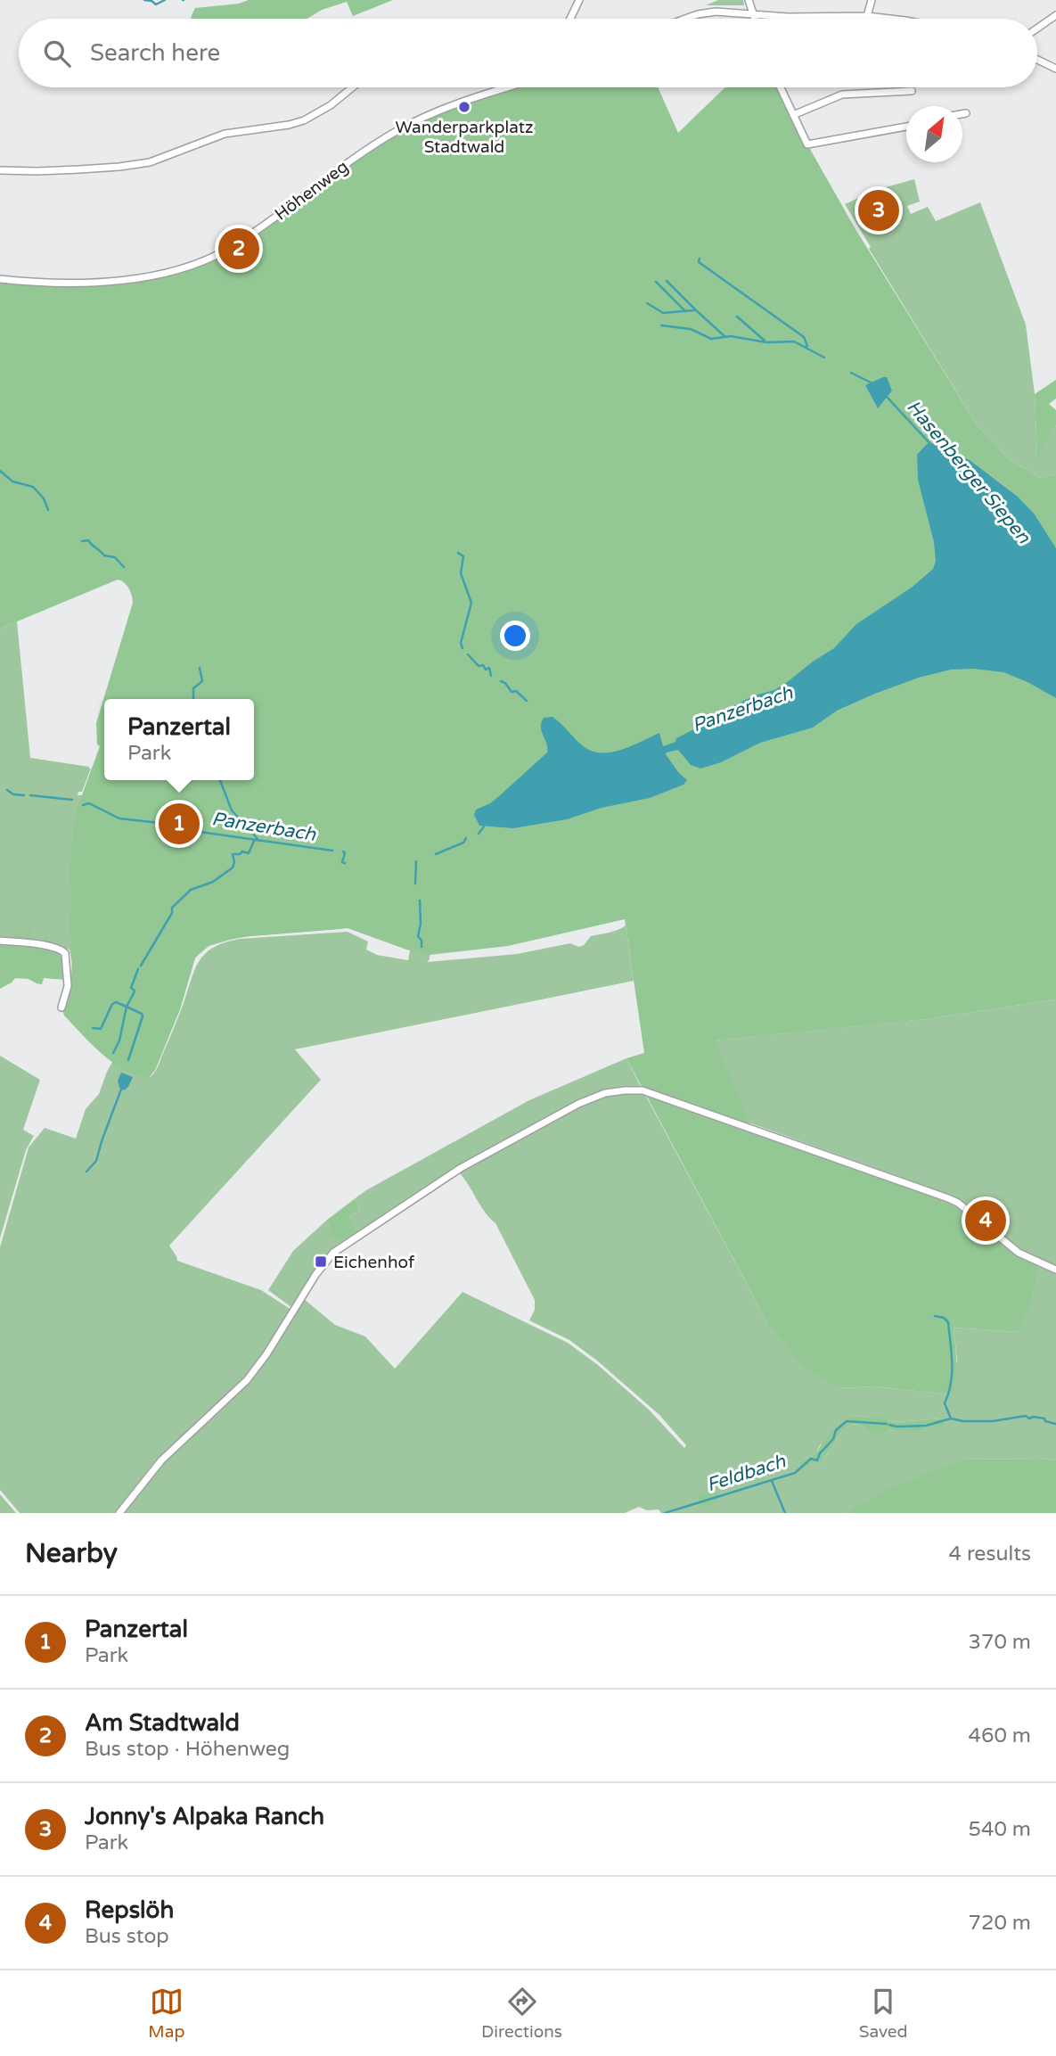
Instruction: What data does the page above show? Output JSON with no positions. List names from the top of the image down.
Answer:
{
  "streets": {
    "street": ["Höhenweg"]
  },
  "water": ["Hasenberger Siepen", "Panzerbach", "Feldbach"],
  "places": {
    "other": ["Wanderparkplatz Stadtwald"],
    "transit": ["Eichenhof"]
  },
  "north": "top right",
  "page": {
    "search": "Search here",
    "pins": [
      "3",
      "2",
      "1",
      "4"
    ],
    "popup": ["Panzertal", "Park"],
    "heading": ["Nearby", "4 results"],
    "list": [
      {
        "mark": "1",
        "name": "Panzertal",
        "note": "Park",
        "value": "370 m"
      },
      {
        "mark": "2",
        "name": "Am Stadtwald",
        "note": "Bus stop · Höhenweg",
        "value": "460 m"
      },
      {
        "mark": "3",
        "name": "Jonny's Alpaka Ranch",
        "note": "Park",
        "value": "540 m"
      },
      {
        "mark": "4",
        "name": "Repslöh",
        "note": "Bus stop",
        "value": "720 m"
      }
    ],
    "nav": ["Map", "Directions", "Saved"]
  }
}
